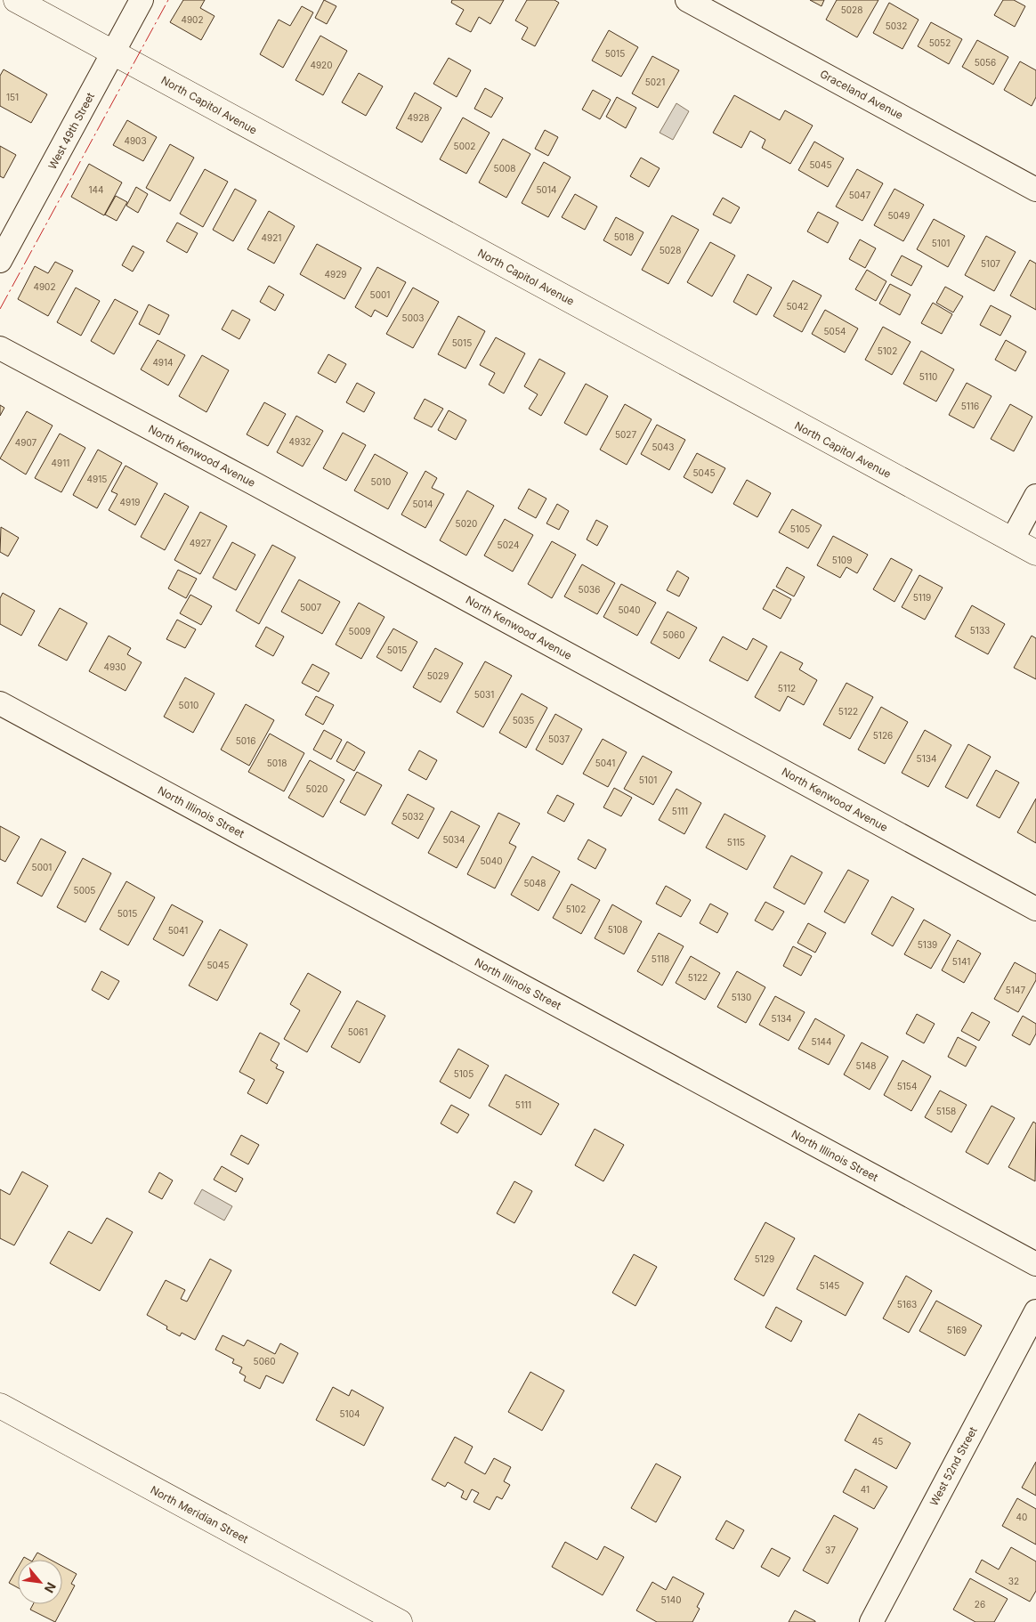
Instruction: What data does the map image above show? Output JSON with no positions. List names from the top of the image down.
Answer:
{
  "streets": {
    "main road": ["North Capitol Avenue", "North Meridian Street"],
    "street": [
      "Graceland Avenue",
      "West 49th Street",
      "North Kenwood Avenue",
      "North Illinois Street",
      "West 52nd Street"
    ]
  },
  "crossings": [
    ["North Capitol Avenue", "West 49th Street"]
  ],
  "house_numbers": [
    "5028",
    "4902",
    "5032",
    "5052",
    "5015",
    "5056",
    "4920",
    "5021",
    "151",
    "4928",
    "4903",
    "5002",
    "5045",
    "5008",
    "144",
    "5014",
    "5047",
    "5049",
    "5018",
    "4921",
    "5101",
    "5028",
    "5107",
    "4929",
    "4902",
    "5001",
    "5042",
    "5003",
    "5054",
    "5015",
    "5102",
    "4914",
    "5110",
    "5116",
    "5027",
    "4932",
    "4907",
    "5043",
    "4911",
    "5045",
    "4915",
    "5010",
    "4919",
    "5014",
    "5020",
    "5105",
    "4927",
    "5024",
    "5109",
    "5036",
    "5119",
    "5007",
    "5040",
    "5133",
    "5009",
    "5060",
    "5015",
    "4930",
    "5029",
    "5112",
    "5031",
    "5010",
    "5122",
    "5035",
    "5126",
    "5037",
    "5016",
    "5134",
    "5018",
    "5041",
    "5101",
    "5020",
    "5111",
    "5032",
    "5034",
    "5115",
    "5040",
    "5001",
    "5048",
    "5005",
    "5102",
    "5015",
    "5108",
    "5041",
    "5139",
    "5118",
    "5141",
    "5045",
    "5122",
    "5147",
    "5130",
    "5134",
    "5061",
    "5144",
    "5148",
    "5105",
    "5154",
    "5111",
    "5158",
    "5129",
    "5145",
    "5163",
    "5169",
    "5060",
    "5104",
    "45",
    "41",
    "40",
    "37",
    "32",
    "5140",
    "26"
  ],
  "north": "bottom right"
}
